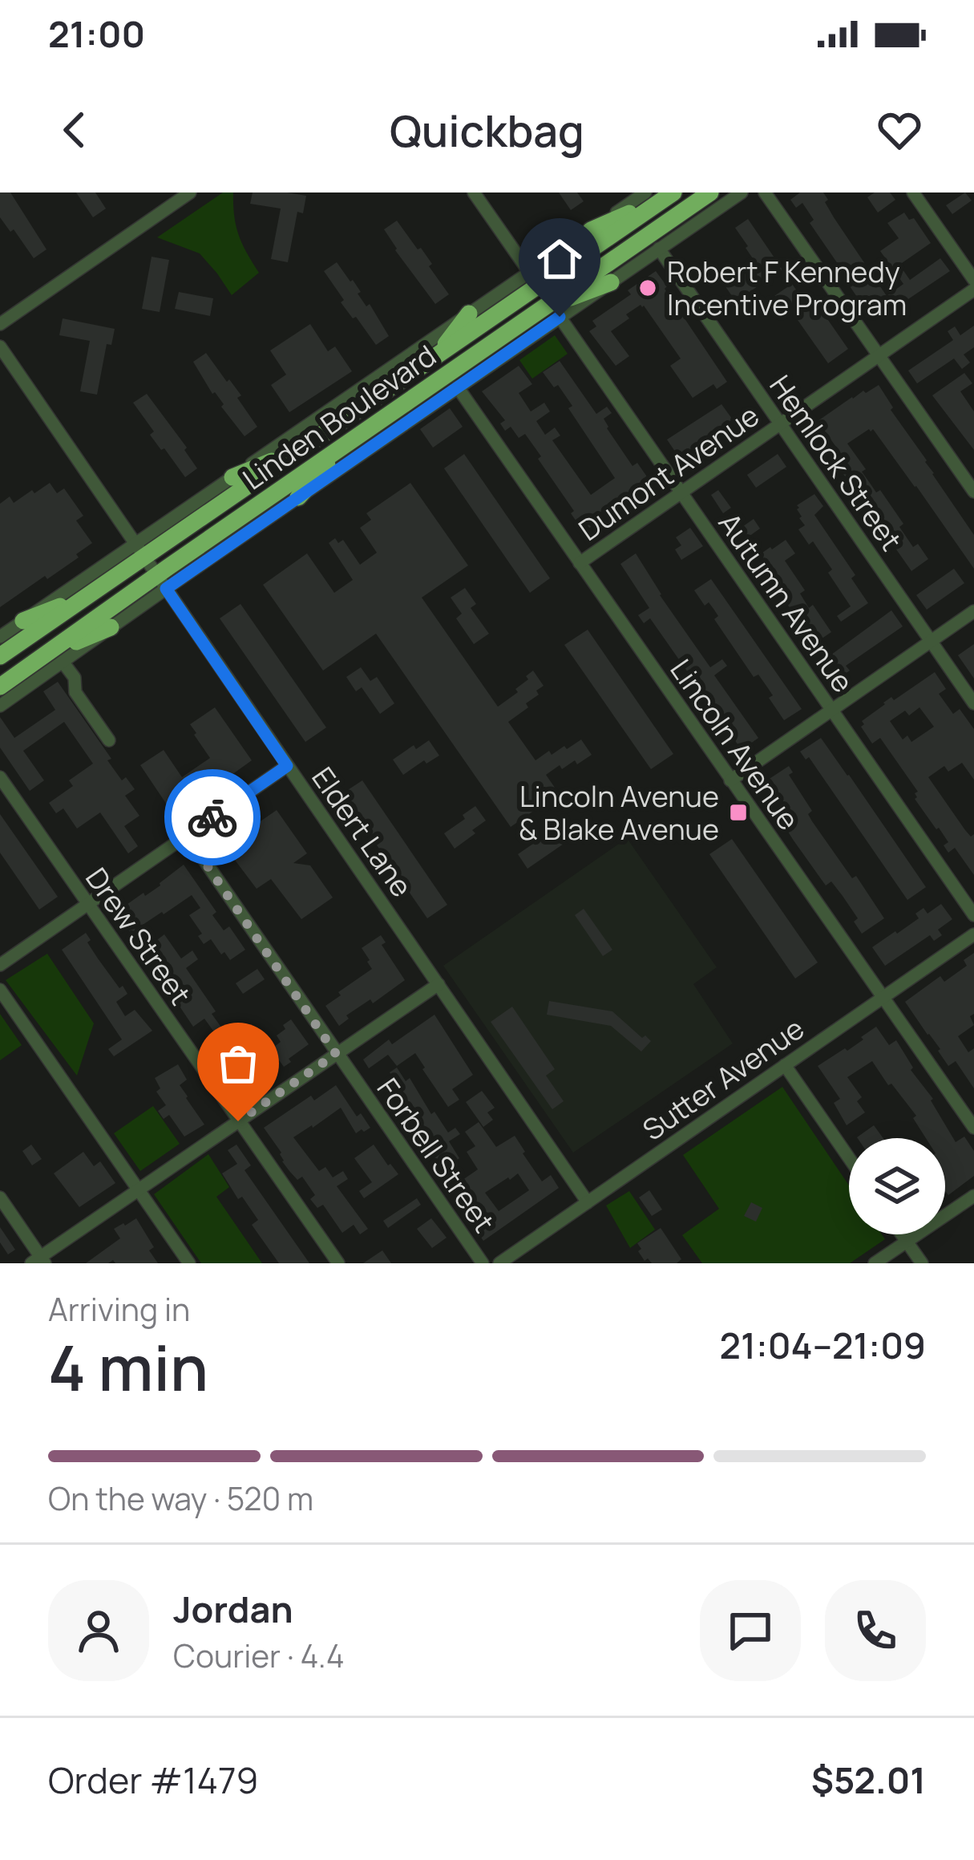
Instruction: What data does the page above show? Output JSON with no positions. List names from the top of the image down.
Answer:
{
  "streets": {
    "highway": ["Linden Boulevard"],
    "street": [
      "Hemlock Street",
      "Dumont Avenue",
      "Autumn Avenue",
      "Lincoln Avenue",
      "Eldert Lane",
      "Drew Street",
      "Sutter Avenue",
      "Forbell Street"
    ]
  },
  "crossings": [
    ["Linden Boulevard", "Hemlock Street"],
    ["Linden Boulevard", "Autumn Avenue"],
    ["Linden Boulevard", "Lincoln Avenue"],
    ["Linden Boulevard", "Eldert Lane"],
    ["Hemlock Street", "Dumont Avenue"],
    ["Dumont Avenue", "Autumn Avenue"],
    ["Dumont Avenue", "Lincoln Avenue"],
    ["Lincoln Avenue", "Sutter Avenue"],
    ["Eldert Lane", "Sutter Avenue"]
  ],
  "places": {
    "other": ["Robert F Kennedy Incentive Program"],
    "transit": ["Lincoln Avenue & Blake Avenue"]
  },
  "page": {
    "status": "21:00",
    "header": "Quickbag",
    "heading": ["4 min", "Arriving in", "21:04–21:09"],
    "panel": [
      "Jordan",
      "Courier · 4.4",
      "Order #1479",
      "$52.01"
    ],
    "bar": "On the way · 520 m"
  }
}
